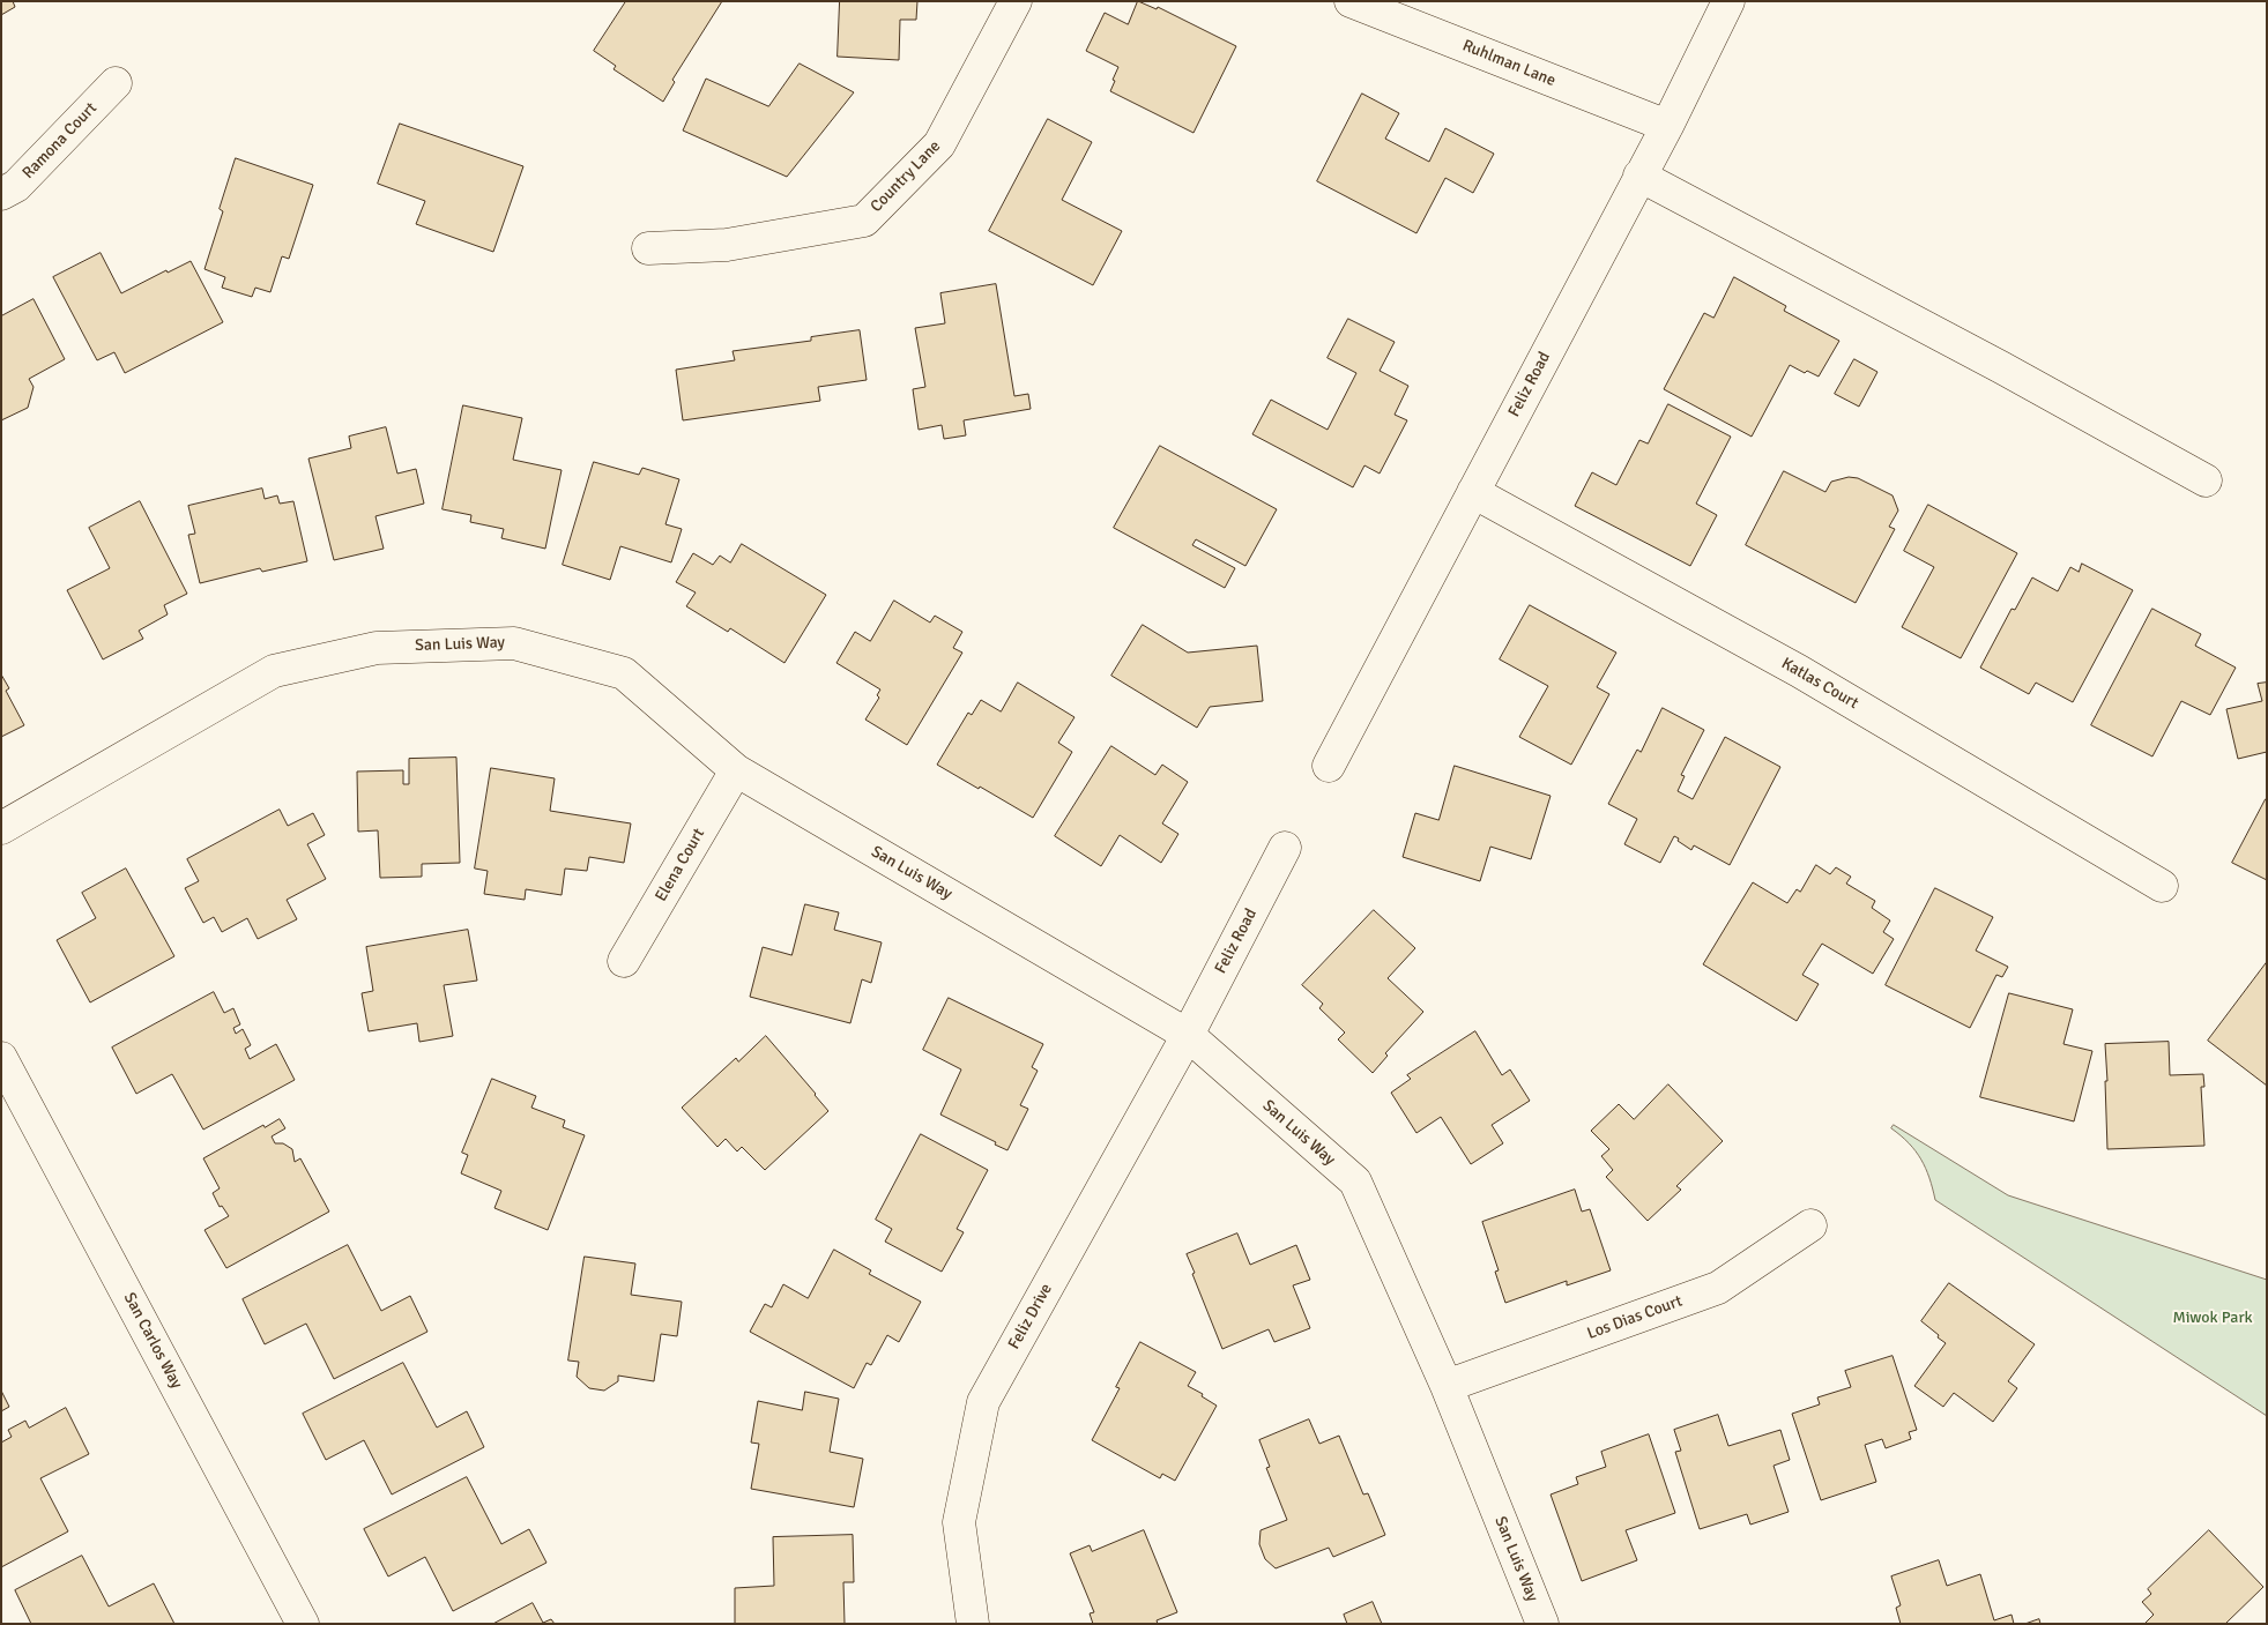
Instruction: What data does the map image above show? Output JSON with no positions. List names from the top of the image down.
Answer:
{
  "streets": {
    "street": [
      "Ruhlman Lane",
      "Ramona Court",
      "Country Lane",
      "Feliz Road",
      "San Luis Way",
      "Katlas Court",
      "Elena Court",
      "Feliz Drive",
      "Los Dias Court",
      "San Carlos Way"
    ]
  },
  "crossings": [
    ["Ruhlman Lane", "Feliz Road"],
    ["Feliz Road", "San Luis Way"],
    ["Feliz Road", "Katlas Court"],
    ["Feliz Road", "Feliz Drive"],
    ["San Luis Way", "Elena Court"],
    ["San Luis Way", "Feliz Drive"],
    ["San Luis Way", "Los Dias Court"]
  ],
  "parks": ["Miwok Park"]
}
